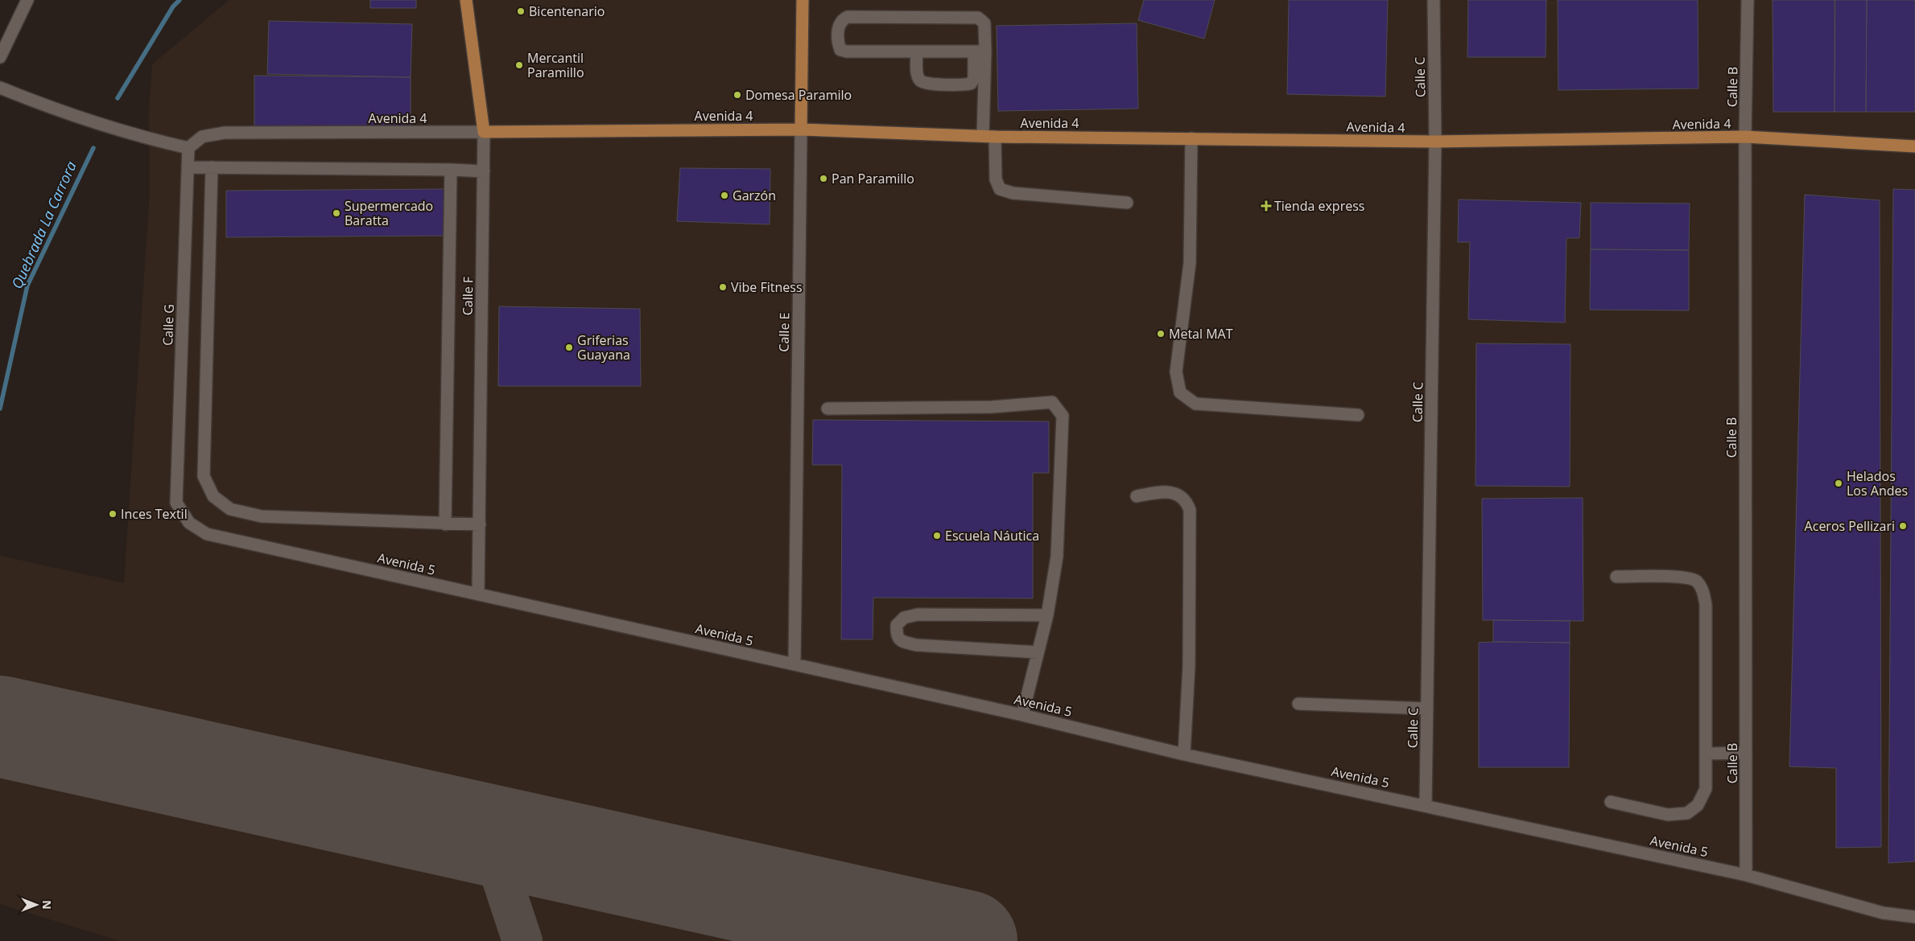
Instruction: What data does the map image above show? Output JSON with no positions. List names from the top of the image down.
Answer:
{
  "streets": {
    "main road": ["Avenida 4", "Calle F", "Calle E"],
    "street": [
      "Calle C",
      "Calle B",
      "Calle G",
      "Avenida 5"
    ]
  },
  "crossings": [
    ["Calle C", "Avenida 4"],
    ["Calle C", "Avenida 5"],
    ["Calle B", "Avenida 4"],
    ["Calle B", "Avenida 5"],
    ["Avenida 4", "Calle F"],
    ["Avenida 4", "Calle G"],
    ["Avenida 4", "Calle E"],
    ["Calle F", "Avenida 5"],
    ["Calle G", "Avenida 5"],
    ["Calle E", "Avenida 5"]
  ],
  "water": ["Quebrada La Carrora"],
  "places": {
    "other": [
      "Bicentenario",
      "Mercantil Paramillo",
      "Domesa Paramilo",
      "Pan Paramillo",
      "Garzón",
      "Supermercado Baratta",
      "Vibe Fitness",
      "Metal MAT",
      "Griferias Guayana",
      "Helados Los Andes",
      "Inces Textil",
      "Aceros Pellizari",
      "Escuela Náutica"
    ],
    "health": ["Tienda express"]
  },
  "north": "right"
}
